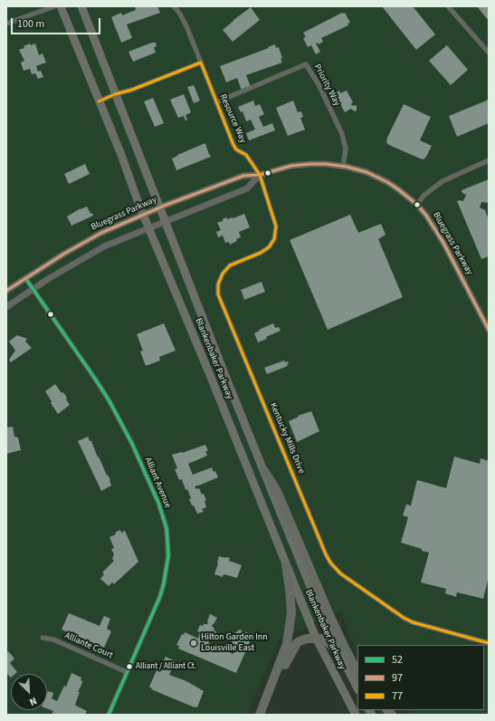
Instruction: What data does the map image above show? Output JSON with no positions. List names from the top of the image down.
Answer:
{
  "streets": {
    "main road": ["Blankenbaker Parkway"],
    "street": [
      "Priority Way",
      "Resource Way",
      "Bluegrass Parkway",
      "Kentucky Mills Drive",
      "Alliant Avenue",
      "Alliante Court"
    ]
  },
  "crossings": [
    ["Priority Way", "Resource Way"],
    ["Priority Way", "Bluegrass Parkway"],
    ["Resource Way", "Bluegrass Parkway"],
    ["Resource Way", "Kentucky Mills Drive"],
    ["Bluegrass Parkway", "Blankenbaker Parkway"],
    ["Bluegrass Parkway", "Kentucky Mills Drive"],
    ["Bluegrass Parkway", "Alliant Avenue"],
    ["Alliant Avenue", "Alliante Court"]
  ],
  "places": ["Hilton Garden Inn Louisville East", "Alliant / Alliant Ct."],
  "lines": ["transit line 77", "transit line 97", "transit line 52"],
  "legend": ["52", "97", "77"],
  "scale_bar": "100 m",
  "north": "bottom right"
}
